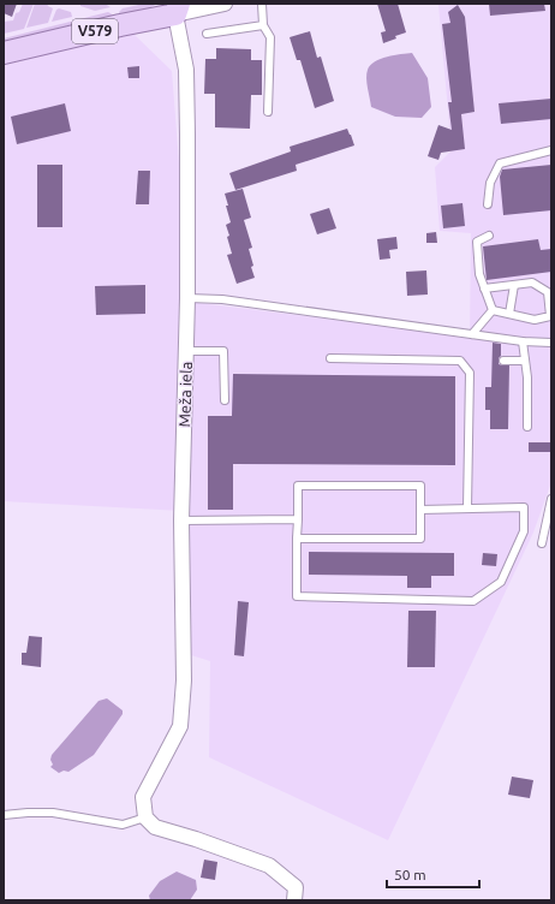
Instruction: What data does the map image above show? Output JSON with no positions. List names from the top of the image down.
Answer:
{
  "streets": {
    "main road": ["V579"],
    "street": ["Meža iela"]
  },
  "crossings": [
    ["V579", "Meža iela"]
  ],
  "scale_bar": "50 m"
}
